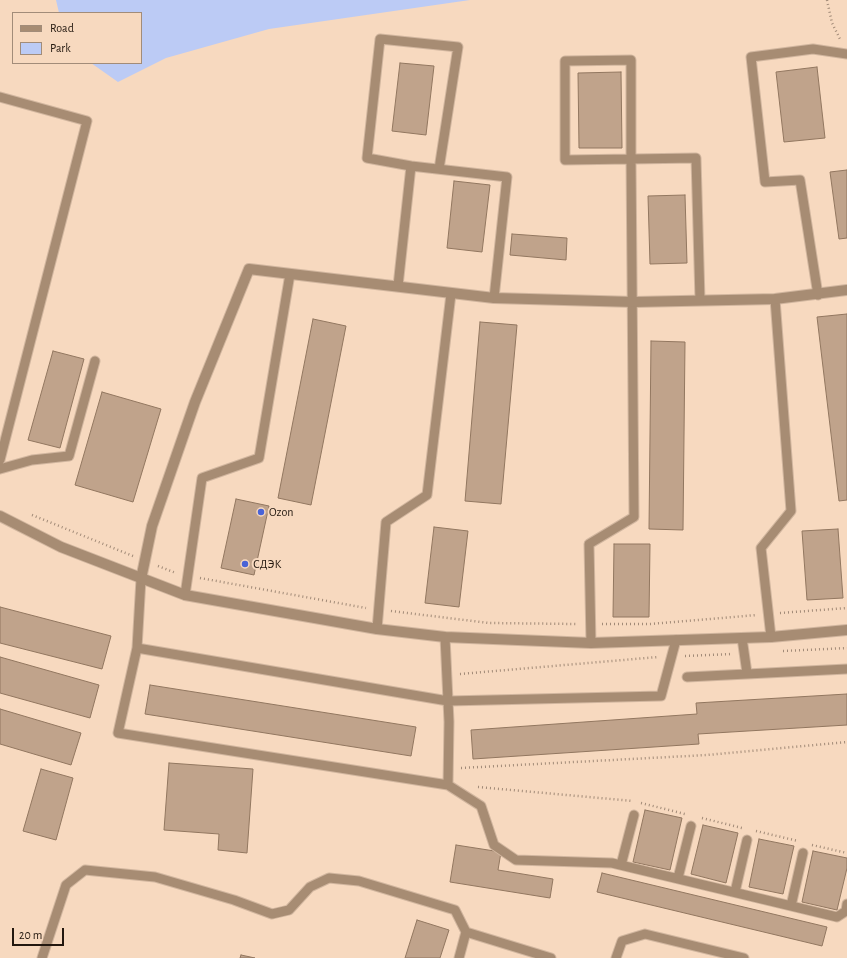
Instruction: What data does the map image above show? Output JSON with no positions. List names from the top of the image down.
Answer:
{
  "places": ["Ozon", "СДЭК"],
  "legend": ["Road", "Park"],
  "scale_bar": "20 m"
}
